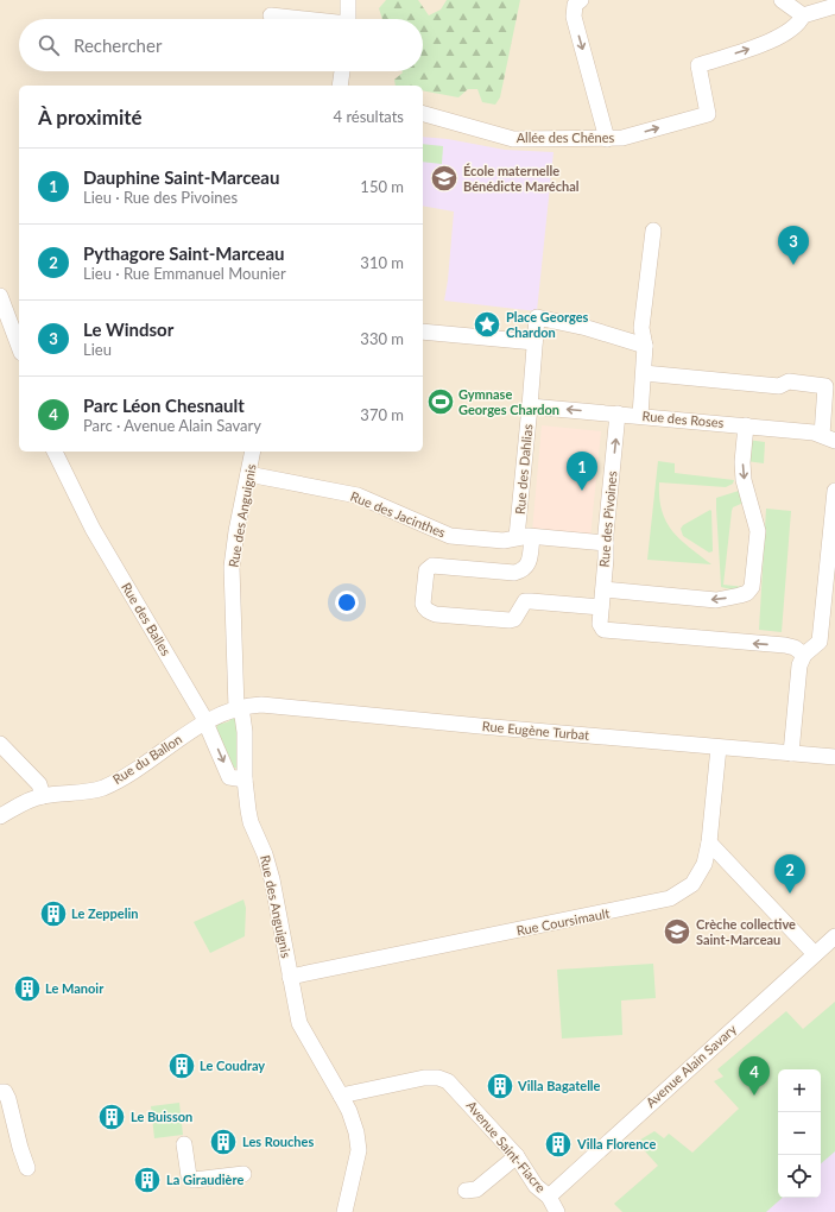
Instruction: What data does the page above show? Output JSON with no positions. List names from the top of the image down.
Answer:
{
  "streets": {
    "street": [
      "Allée des Chênes",
      "Rue des Roses",
      "Rue des Dahlias",
      "Rue des Jacinthes",
      "Rue des Anguignis",
      "Rue des Pivoines",
      "Rue des Balles",
      "Rue Eugène Turbat",
      "Rue du Ballon",
      "Rue Coursimault",
      "Avenue Alain Savary",
      "Avenue Saint-Fiacre"
    ]
  },
  "crossings": [
    ["Rue des Roses", "Rue des Dahlias"],
    ["Rue des Roses", "Rue des Pivoines"],
    ["Rue des Dahlias", "Rue des Jacinthes"],
    ["Rue des Dahlias", "Rue des Pivoines"],
    ["Rue des Jacinthes", "Rue des Anguignis"],
    ["Rue des Jacinthes", "Rue des Pivoines"],
    ["Rue des Anguignis", "Rue des Balles"],
    ["Rue des Anguignis", "Rue Eugène Turbat"],
    ["Rue des Anguignis", "Rue du Ballon"],
    ["Rue des Anguignis", "Rue Coursimault"],
    ["Rue des Anguignis", "Avenue Saint-Fiacre"],
    ["Rue des Balles", "Rue du Ballon"],
    ["Rue Eugène Turbat", "Rue du Ballon"],
    ["Rue Eugène Turbat", "Rue Coursimault"],
    ["Avenue Alain Savary", "Avenue Saint-Fiacre"]
  ],
  "one_way": ["Allée des Chênes"],
  "places": {
    "school or university": ["École maternelle Bénédicte Maréchal", "Crèche collective Saint-Marceau"],
    "place": ["Place Georges Chardon"],
    "sports": ["Gymnase Georges Chardon"],
    "building": [
      "Le Zeppelin",
      "Le Manoir",
      "Le Coudray",
      "Villa Bagatelle",
      "Le Buisson",
      "Les Rouches",
      "Villa Florence",
      "La Giraudière"
    ]
  },
  "page": {
    "search": "Rechercher",
    "heading": ["À proximité", "4 résultats"],
    "list": [
      {
        "mark": "1",
        "name": "Dauphine Saint-Marceau",
        "note": "Lieu · Rue des Pivoines",
        "value": "150 m"
      },
      {
        "mark": "2",
        "name": "Pythagore Saint-Marceau",
        "note": "Lieu · Rue Emmanuel Mounier",
        "value": "310 m"
      },
      {
        "mark": "3",
        "name": "Le Windsor",
        "note": "Lieu",
        "value": "330 m"
      },
      {
        "mark": "4",
        "name": "Parc Léon Chesnault",
        "note": "Parc · Avenue Alain Savary",
        "value": "370 m"
      }
    ],
    "pins": [
      "3",
      "1",
      "2",
      "4"
    ],
    "map_buttons": ["+", "−"]
  }
}
